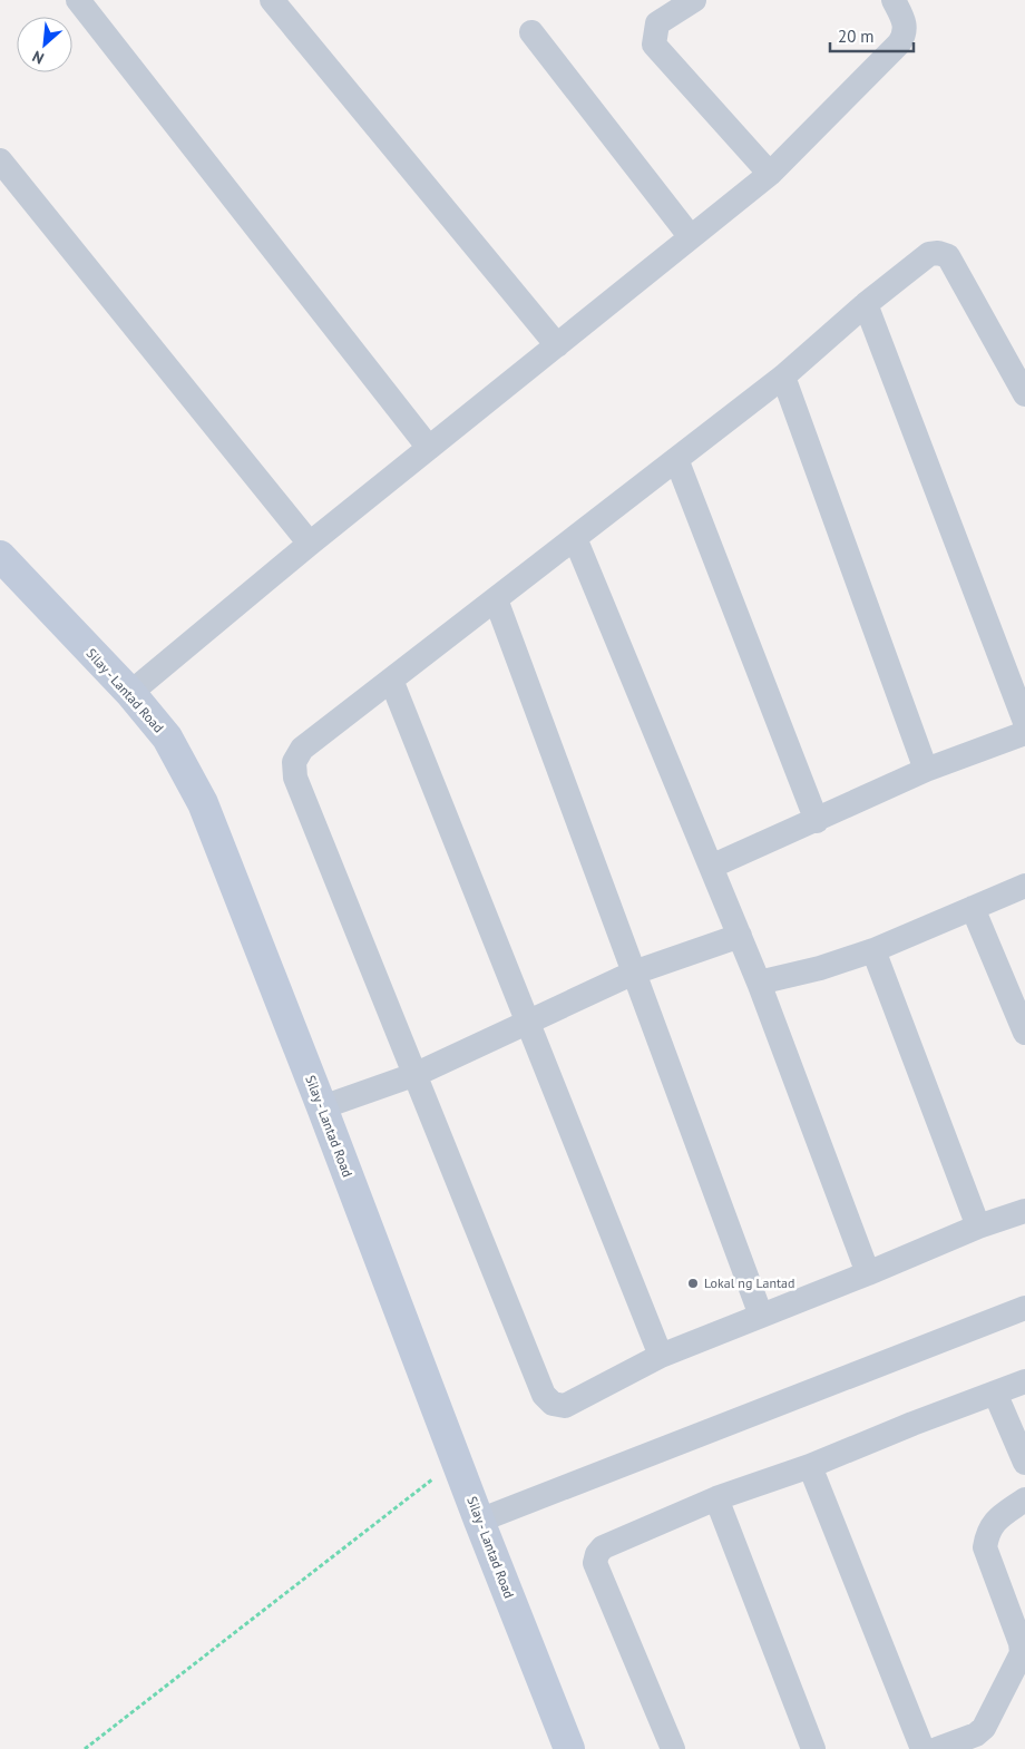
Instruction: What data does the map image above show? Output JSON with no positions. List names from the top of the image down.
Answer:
{
  "streets": {
    "street": ["Silay - Lantad Road"]
  },
  "places": ["Lokal ng Lantad"],
  "scale_bar": "20 m",
  "north": "bottom left"
}
